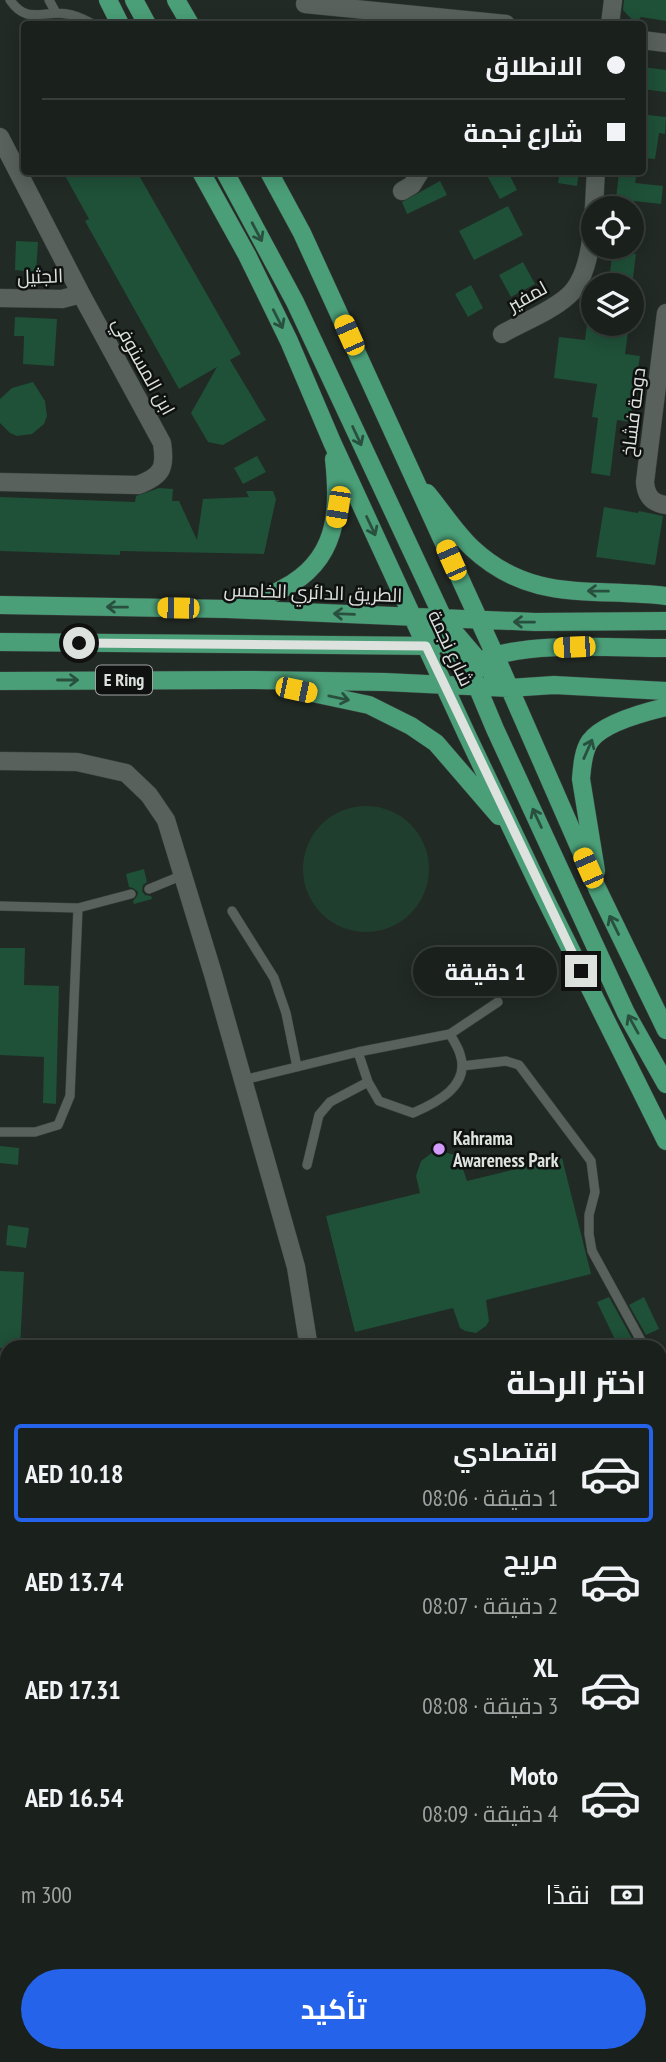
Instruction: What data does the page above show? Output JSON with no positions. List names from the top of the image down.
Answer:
{
  "streets": {
    "main road": ["الطريق الدائري الخامس", "شارع نجمة", "E Ring"],
    "street": [
      "الجثيل",
      "لمفير",
      "ابن المستوفي",
      "دوحة فشاخ"
    ]
  },
  "crossings": [
    ["الجثيل", "ابن المستوفي"],
    ["الطريق الدائري الخامس", "شارع نجمة"],
    ["شارع نجمة", "E Ring"]
  ],
  "places": ["Kahrama Awareness Park"],
  "page": {
    "banner": ["الانطلاق", "شارع نجمة"],
    "bubble": "1 دقيقة",
    "heading": "اختر الرحلة",
    "list": [
      {
        "name": "اقتصادي",
        "note": "1 دقيقة · 08:06",
        "value": "AED 10.18"
      },
      {
        "name": "مريح",
        "note": "2 دقيقة · 08:07",
        "value": "AED 13.74"
      },
      {
        "name": "XL",
        "note": "3 دقيقة · 08:08",
        "value": "AED 17.31"
      },
      {
        "name": "Moto",
        "note": "4 دقيقة · 08:09",
        "value": "AED 16.54"
      }
    ],
    "pay": ["نقدًا", "300 m"],
    "buttons": "تأكيد"
  }
}
